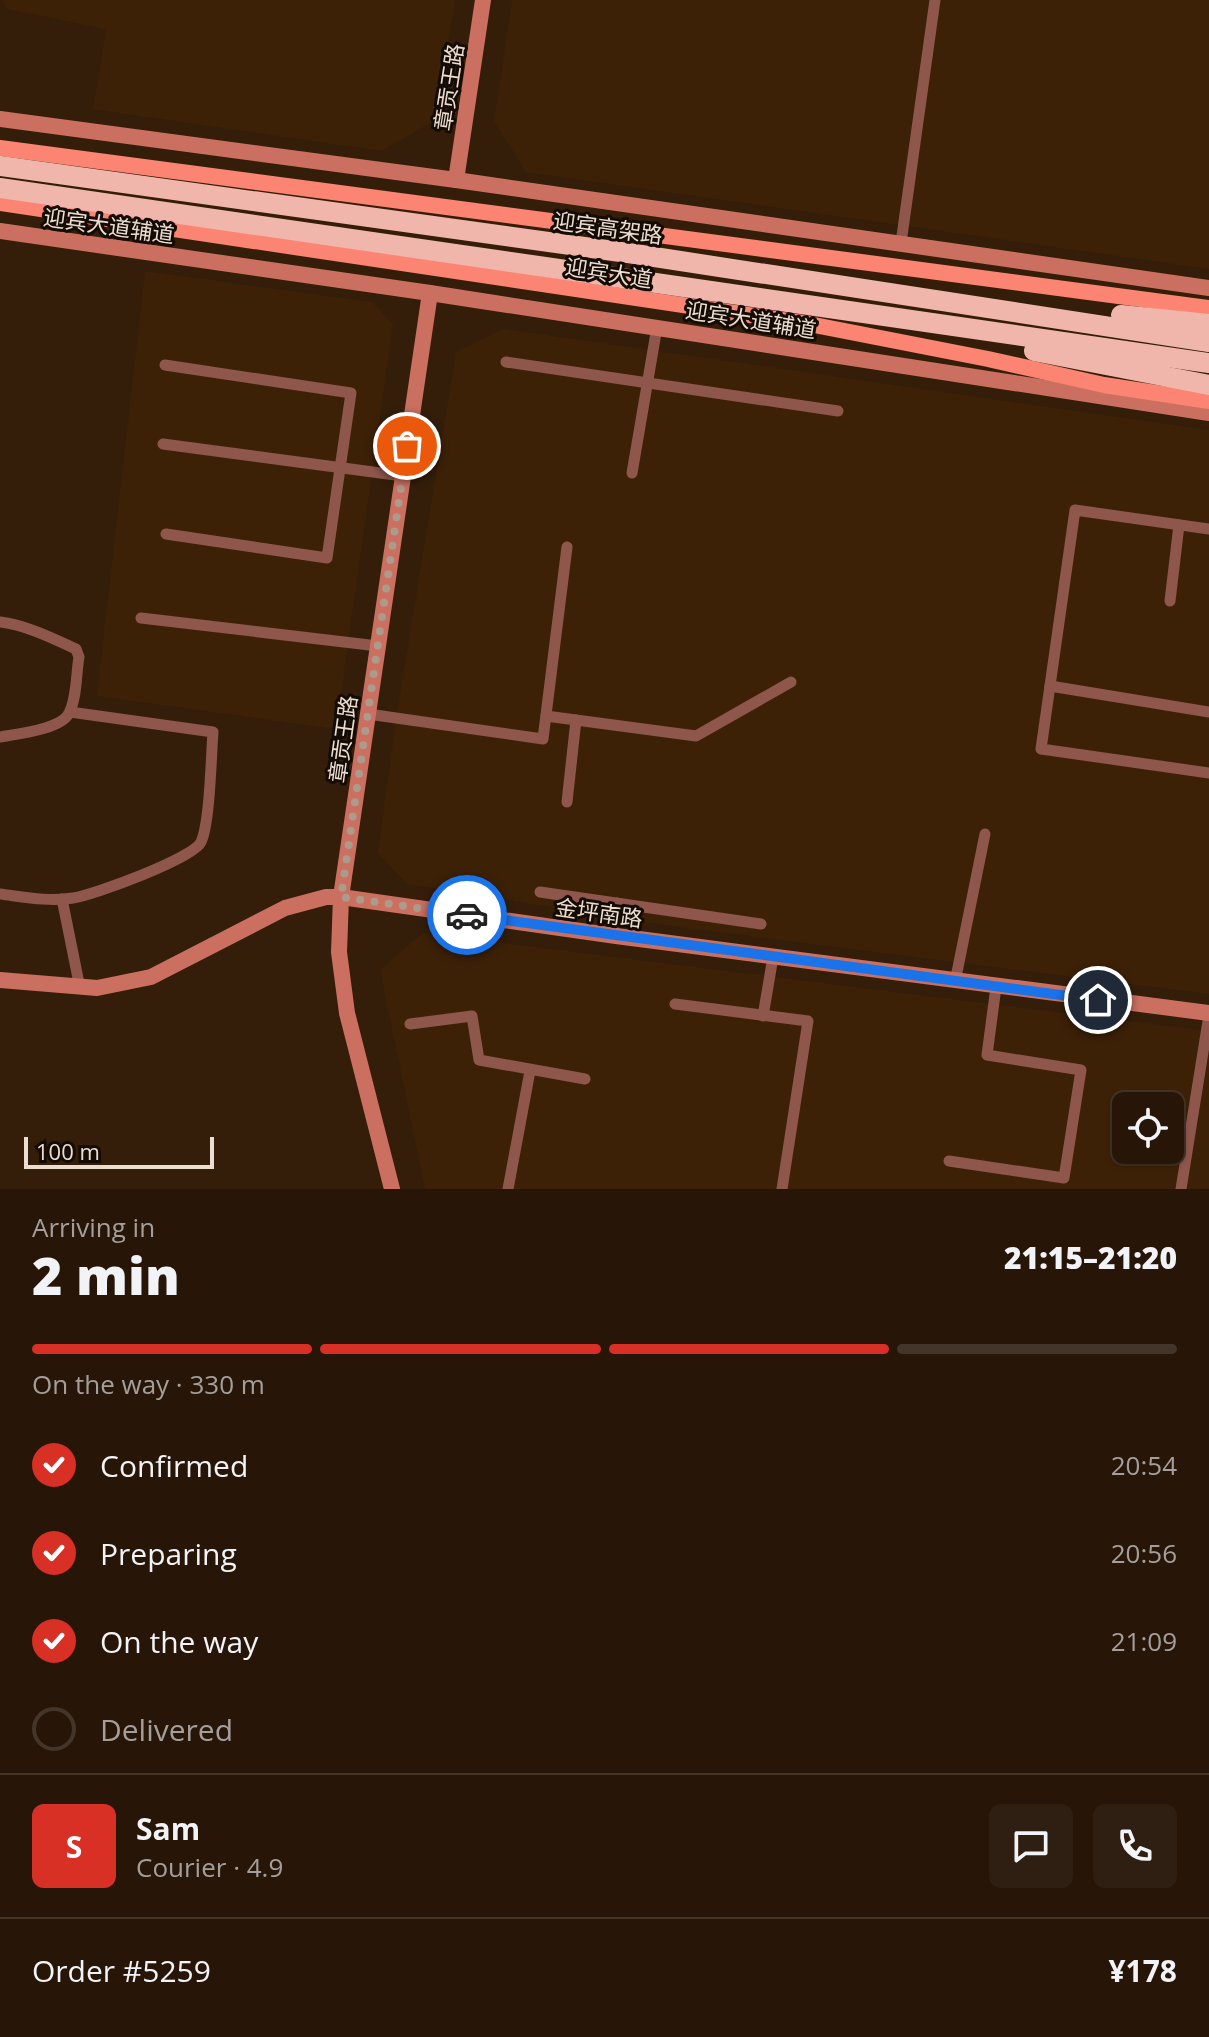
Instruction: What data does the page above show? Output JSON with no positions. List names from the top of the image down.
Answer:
{
  "streets": {
    "highway": ["迎宾高架路"],
    "main road": ["迎宾大道"],
    "street": ["章贡王路", "迎宾大道辅道", "金坪南路"]
  },
  "crossings": [
    ["章贡王路", "迎宾大道辅道"],
    ["章贡王路", "金坪南路"]
  ],
  "scale_bar": "100 m",
  "page": {
    "scale": "100 m",
    "heading": ["2 min", "Arriving in", "21:15–21:20"],
    "panel": [
      "Sam",
      "Courier · 4.9",
      "Order #5259",
      "¥178"
    ],
    "bar": "On the way · 330 m",
    "list": [
      ["Confirmed", "20:54"],
      ["Preparing", "20:56"],
      ["On the way", "21:09"],
      "Delivered"
    ],
    "round": "S"
  }
}
